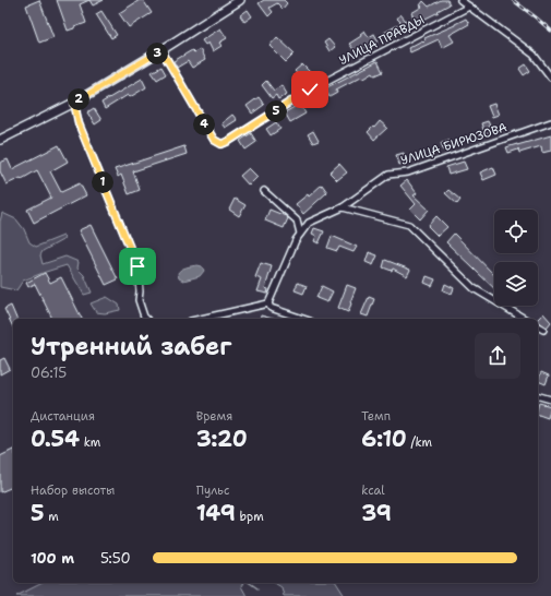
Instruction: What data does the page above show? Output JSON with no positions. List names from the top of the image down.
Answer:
{
  "streets": {
    "street": ["УЛИЦА ПРАВДЫ", "УЛИЦА БИРЮЗОВА"]
  },
  "page": {
    "pins": [
      "3",
      "2",
      "5",
      "4",
      "1"
    ],
    "heading": ["Утренний забег", "06:15"],
    "stats": [
      ["Дистанция", "0.54 km"],
      ["Время", "3:20"],
      ["Темп", "6:10 /km"],
      ["Набор высоты", "5 m"],
      ["Пульс", "149 bpm"],
      ["kcal", "39"]
    ],
    "list": [
      {
        "name": "100 m",
        "note": "5:50"
      }
    ]
  }
}
